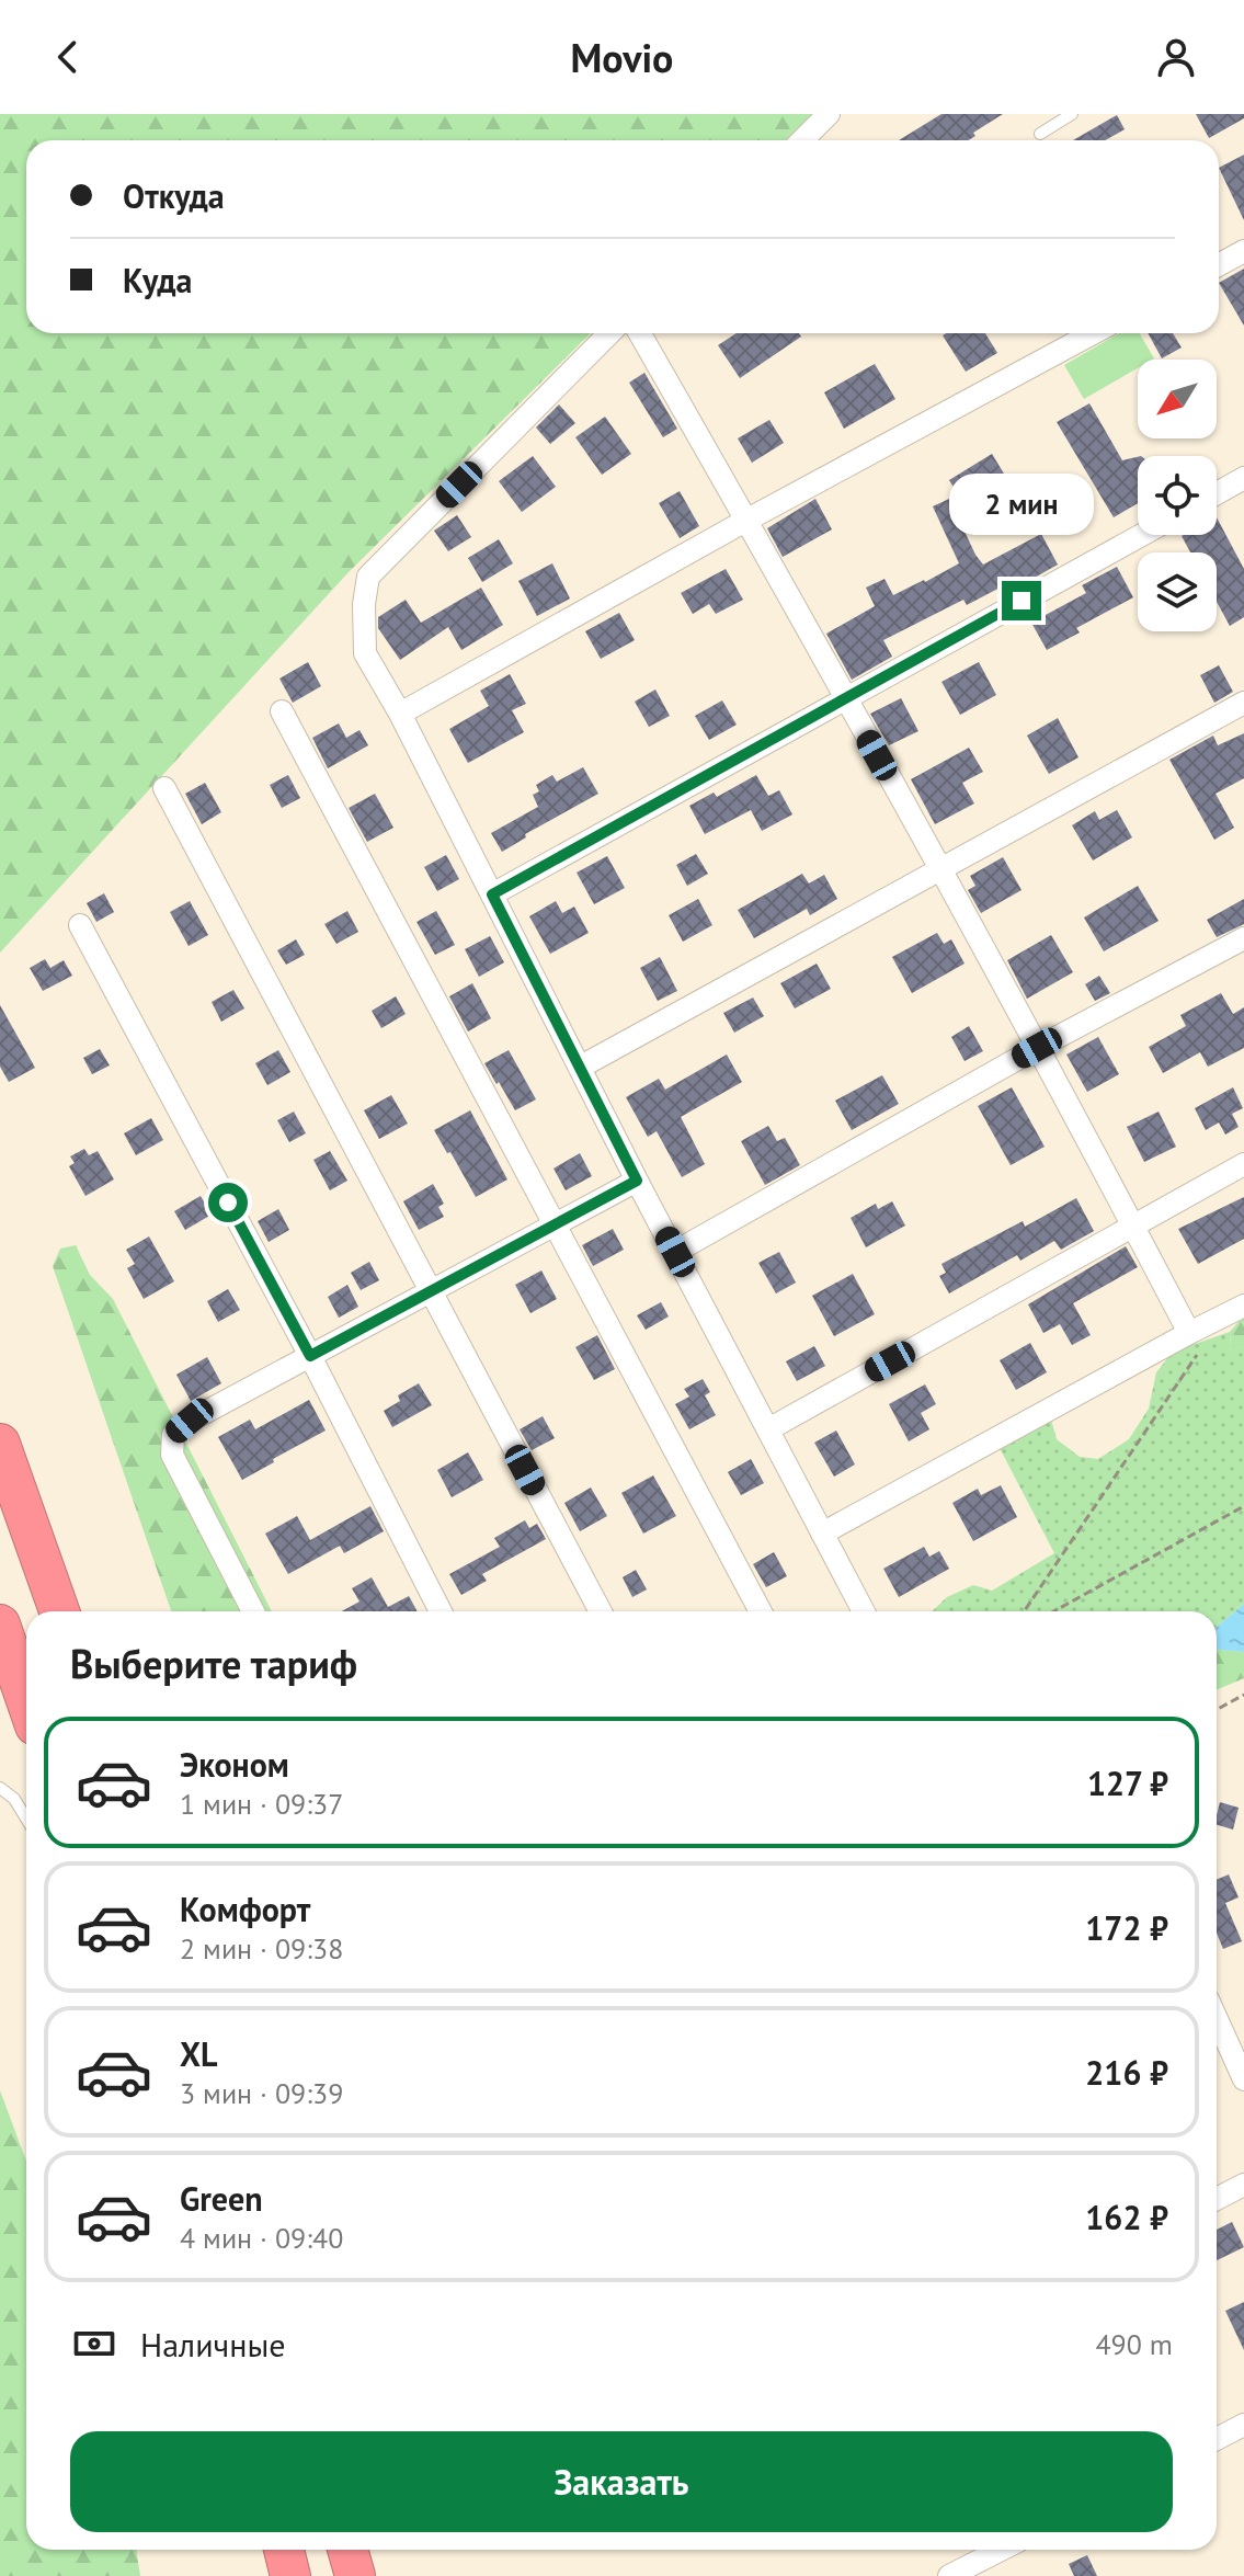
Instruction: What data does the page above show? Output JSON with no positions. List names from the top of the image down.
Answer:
{
  "north": "bottom left",
  "page": {
    "header": "Movio",
    "banner": ["Откуда", "Куда"],
    "bubble": "2 мин",
    "heading": "Выберите тариф",
    "list": [
      {
        "name": "Эконом",
        "note": "1 мин · 09:37",
        "value": "127 ₽"
      },
      {
        "name": "Комфорт",
        "note": "2 мин · 09:38",
        "value": "172 ₽"
      },
      {
        "name": "XL",
        "note": "3 мин · 09:39",
        "value": "216 ₽"
      },
      {
        "name": "Green",
        "note": "4 мин · 09:40",
        "value": "162 ₽"
      }
    ],
    "pay": ["Наличные", "490 m"],
    "buttons": "Заказать"
  }
}
